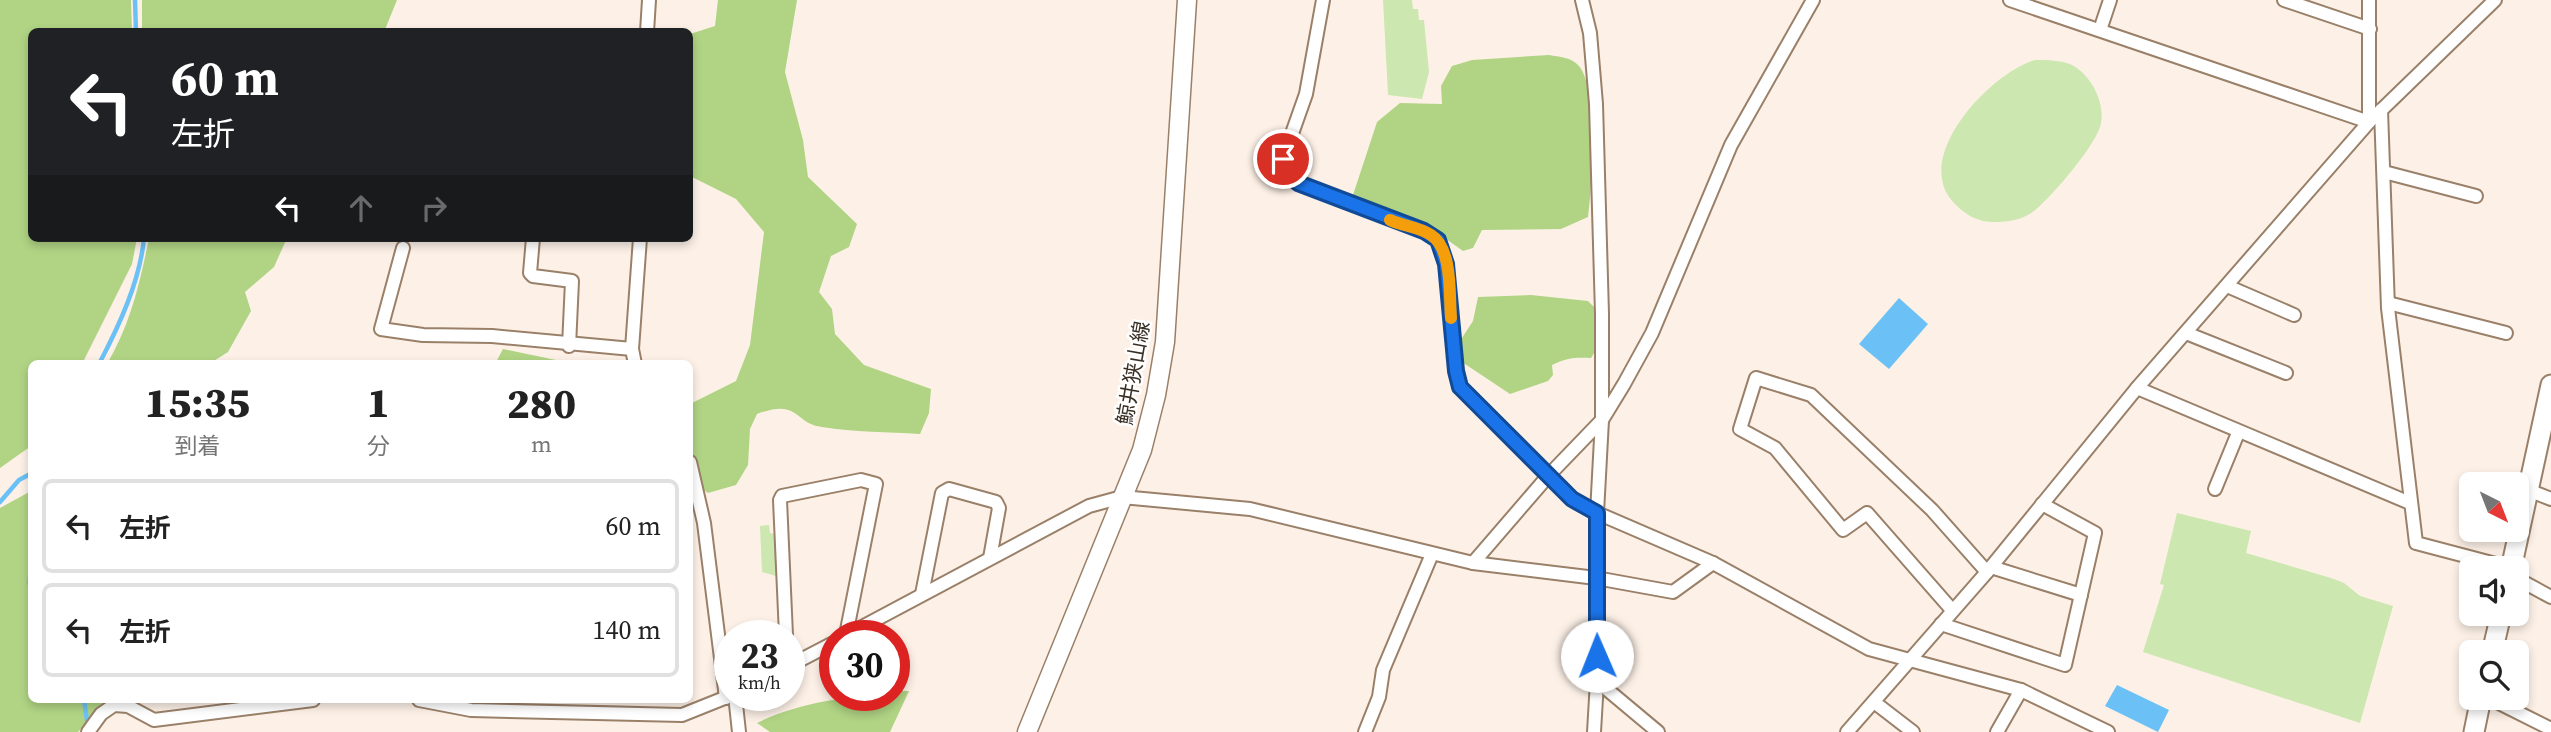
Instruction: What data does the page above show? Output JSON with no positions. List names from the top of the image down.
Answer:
{
  "streets": {
    "main road": ["鯨井狭山線"]
  },
  "north": "bottom right",
  "page": {
    "turn": ["60 m", "左折"],
    "eta": [
      "15:35",
      "到着",
      "1",
      "分",
      "280",
      "m"
    ],
    "list": [
      {
        "name": "左折",
        "value": "60 m"
      },
      {
        "name": "左折",
        "value": "140 m"
      }
    ],
    "speed": "23 km/h",
    "limit": "30"
  }
}
